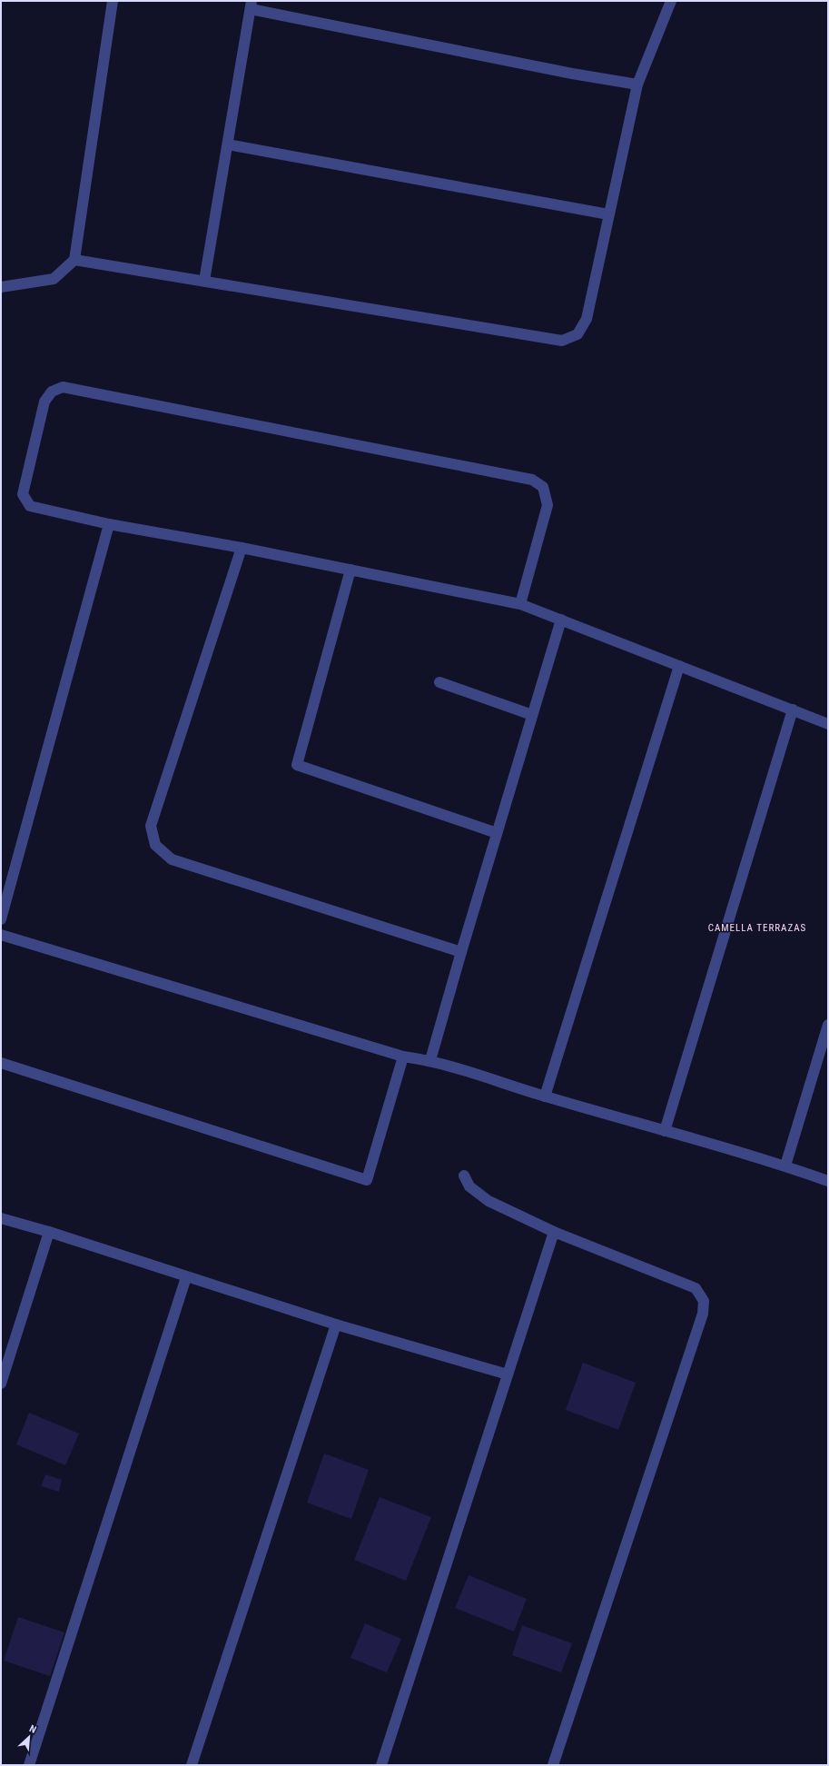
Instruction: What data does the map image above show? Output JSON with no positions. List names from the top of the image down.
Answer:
{
  "districts": ["CAMELLA TERRAZAS"],
  "north": "top right"
}
